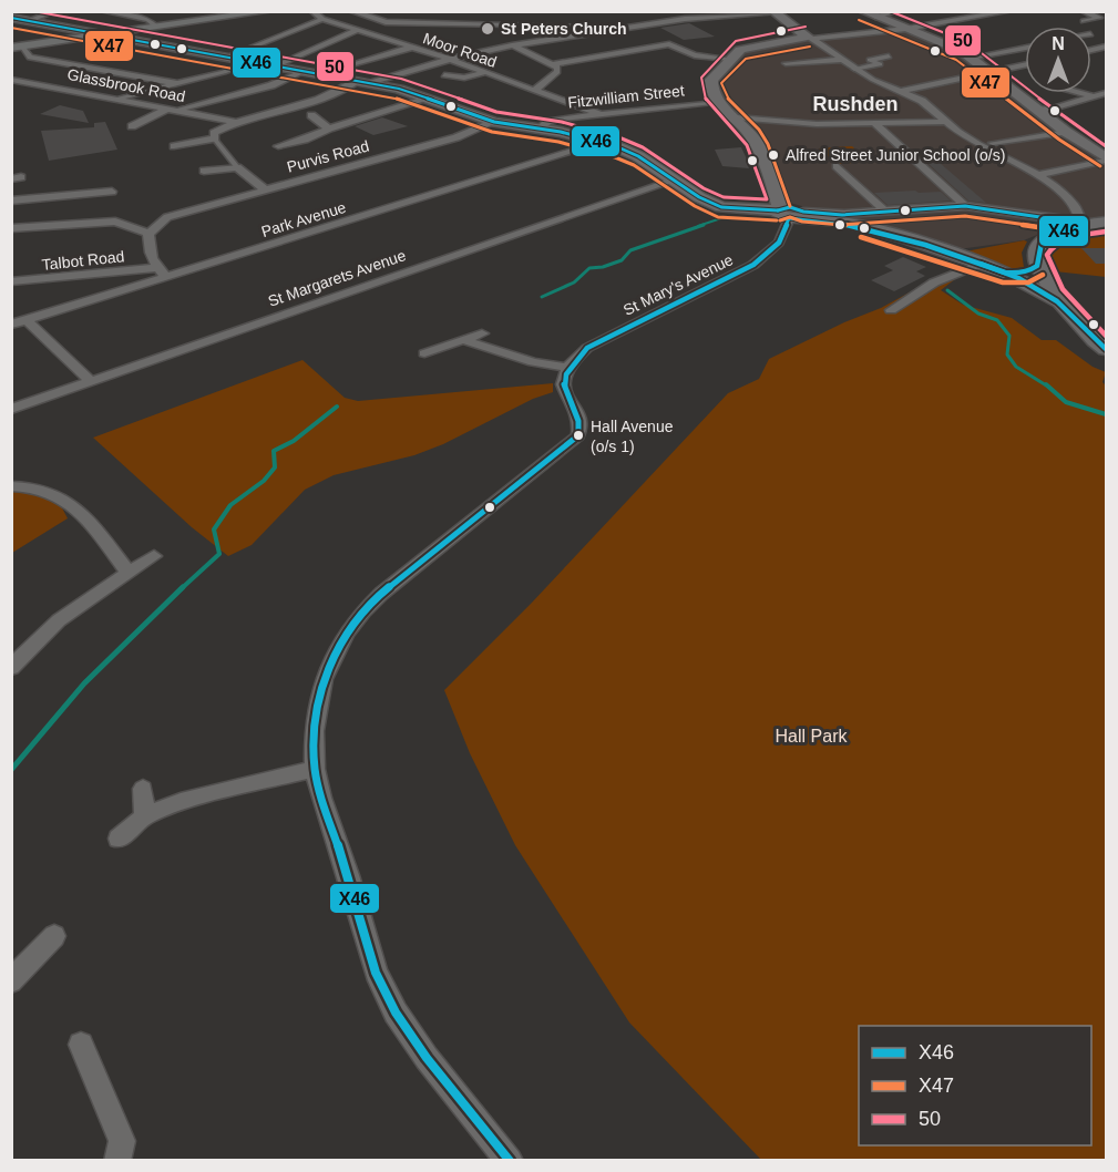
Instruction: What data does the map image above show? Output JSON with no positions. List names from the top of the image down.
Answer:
{
  "streets": {
    "street": [
      "Moor Road",
      "Glassbrook Road",
      "Fitzwilliam Street",
      "Purvis Road",
      "Park Avenue",
      "Talbot Road",
      "St Margarets Avenue",
      "St Mary's Avenue"
    ]
  },
  "crossings": [
    ["Moor Road", "Glassbrook Road"],
    ["Moor Road", "Fitzwilliam Street"]
  ],
  "districts": ["Rushden"],
  "parks": ["Hall Park"],
  "places": ["St Peters Church", "Alfred Street Junior School (o/s)", "Hall Avenue (o/s 1)"],
  "lines": ["transit line 50", "transit line X46", "transit line X47"],
  "legend": ["X46", "X47", "50"],
  "north": "top"
}
